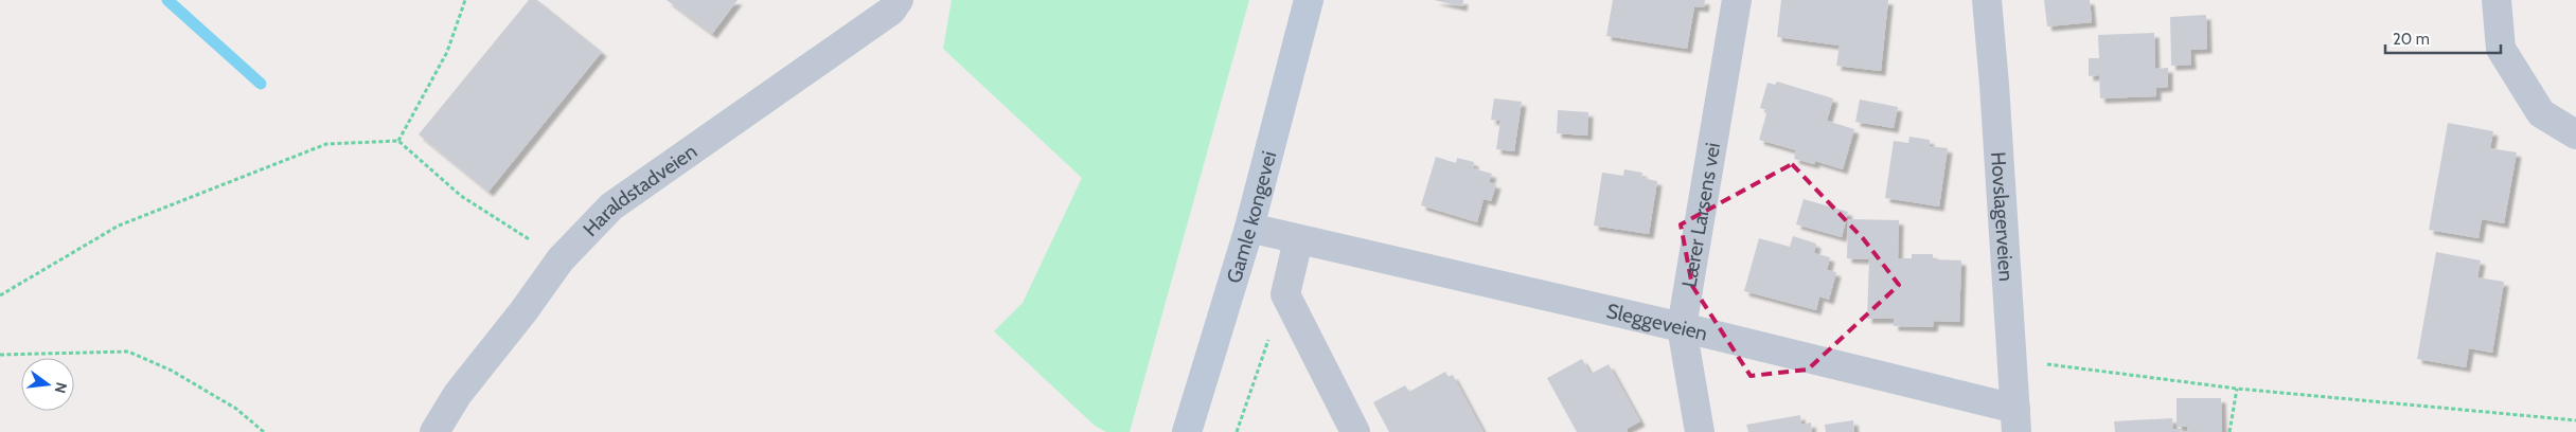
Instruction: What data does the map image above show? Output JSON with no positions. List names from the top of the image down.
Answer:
{
  "streets": {
    "main road": ["Gamle kongevei"],
    "street": [
      "Haraldstadveien",
      "Lærer Larsens vei",
      "Hovslagerveien",
      "Sleggeveien"
    ]
  },
  "crossings": [
    ["Lærer Larsens vei", "Sleggeveien"],
    ["Hovslagerveien", "Sleggeveien"],
    ["Gamle kongevei", "Sleggeveien"]
  ],
  "scale_bar": "20 m",
  "north": "right"
}
